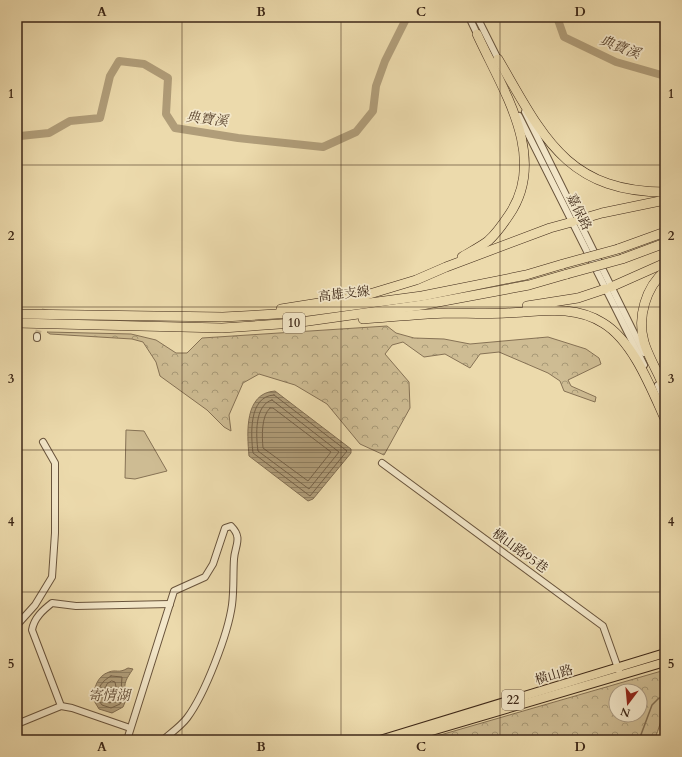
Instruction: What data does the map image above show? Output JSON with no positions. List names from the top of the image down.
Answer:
{
  "streets": {
    "highway": ["高雄支線", "10"],
    "main road": ["橫山路", "22"],
    "street": ["嘉保路", "橫山路95巷"]
  },
  "crossings": [
    ["橫山路95巷", "橫山路"]
  ],
  "water": ["典寶溪", "寄情湖"],
  "north": "bottom",
  "grid": {
    "columns": [
      "A",
      "B",
      "C",
      "D"
    ],
    "rows": [
      "1",
      "2",
      "3",
      "4",
      "5"
    ]
  }
}
